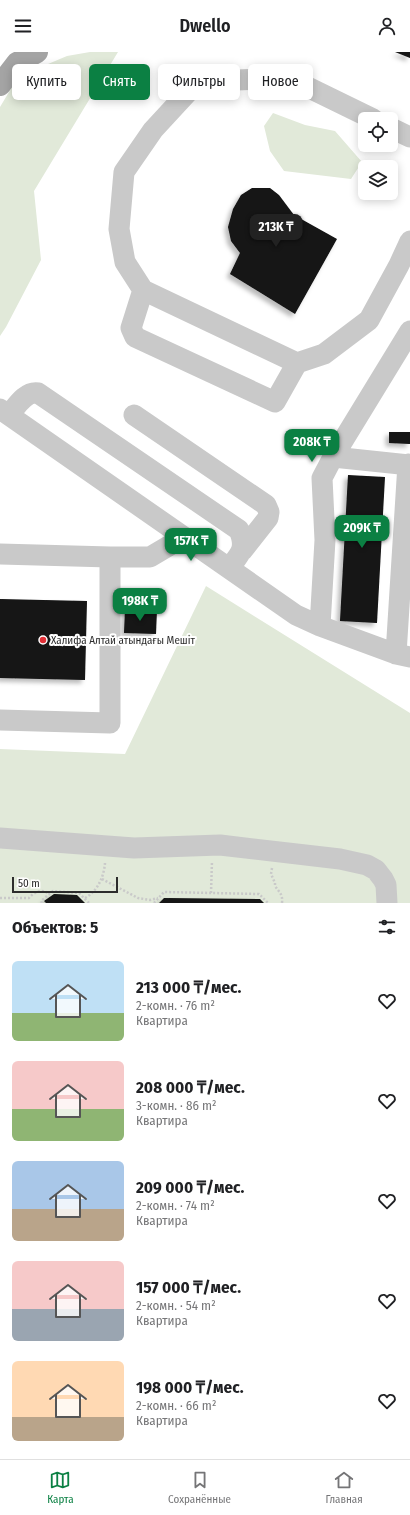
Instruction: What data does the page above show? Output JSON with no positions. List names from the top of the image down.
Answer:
{
  "places": ["Халифа Алтай атындағы Мешіт"],
  "scale_bar": "50 m",
  "page": {
    "header": "Dwello",
    "chip": [
      "Купить",
      "Снять",
      "Фильтры",
      "Новое"
    ],
    "price": [
      "213K ₸",
      "208K ₸",
      "209K ₸",
      "157K ₸",
      "198K ₸"
    ],
    "scale": "50 m",
    "heading": "Объектов: 5",
    "list": [
      {
        "name": "213 000 ₸/мес.",
        "note": "2-комн. · 76 m² · Квартира"
      },
      {
        "name": "208 000 ₸/мес.",
        "note": "3-комн. · 86 m² · Квартира"
      },
      {
        "name": "209 000 ₸/мес.",
        "note": "2-комн. · 74 m² · Квартира"
      },
      {
        "name": "157 000 ₸/мес.",
        "note": "2-комн. · 54 m² · Квартира"
      },
      {
        "name": "198 000 ₸/мес.",
        "note": "2-комн. · 66 m² · Квартира"
      }
    ],
    "tabs": ["Карта", "Сохранённые", "Главная"]
  }
}
